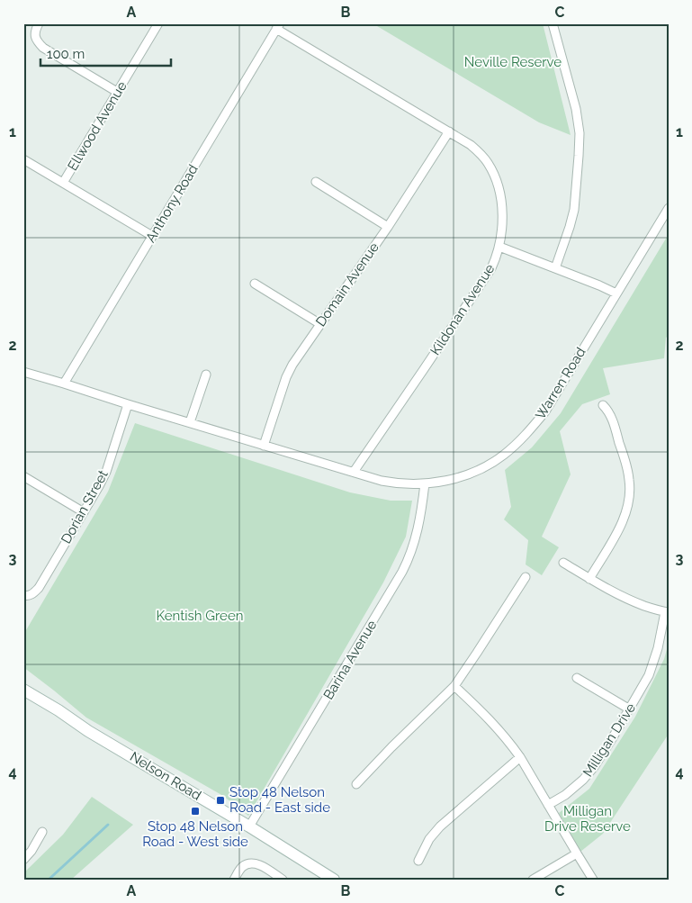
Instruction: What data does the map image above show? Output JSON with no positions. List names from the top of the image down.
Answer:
{
  "streets": {
    "main road": ["Nelson Road"],
    "street": [
      "Ellwood Avenue",
      "Anthony Road",
      "Domain Avenue",
      "Kildonan Avenue",
      "Warren Road",
      "Dorian Street",
      "Barina Avenue",
      "Milligan Drive"
    ]
  },
  "crossings": [
    ["Anthony Road", "Kildonan Avenue"],
    ["Anthony Road", "Warren Road"],
    ["Domain Avenue", "Kildonan Avenue"],
    ["Domain Avenue", "Warren Road"],
    ["Kildonan Avenue", "Warren Road"],
    ["Warren Road", "Dorian Street"],
    ["Warren Road", "Barina Avenue"],
    ["Barina Avenue", "Nelson Road"]
  ],
  "parks": ["Neville Reserve", "Kentish Green", "Milligan Drive Reserve"],
  "places": {
    "transit": ["Stop 48 Nelson Road - East side", "Stop 48 Nelson Road - West side"]
  },
  "scale_bar": "100 m",
  "grid": {
    "columns": ["A", "B", "C"],
    "rows": [
      "1",
      "2",
      "3",
      "4"
    ]
  }
}
